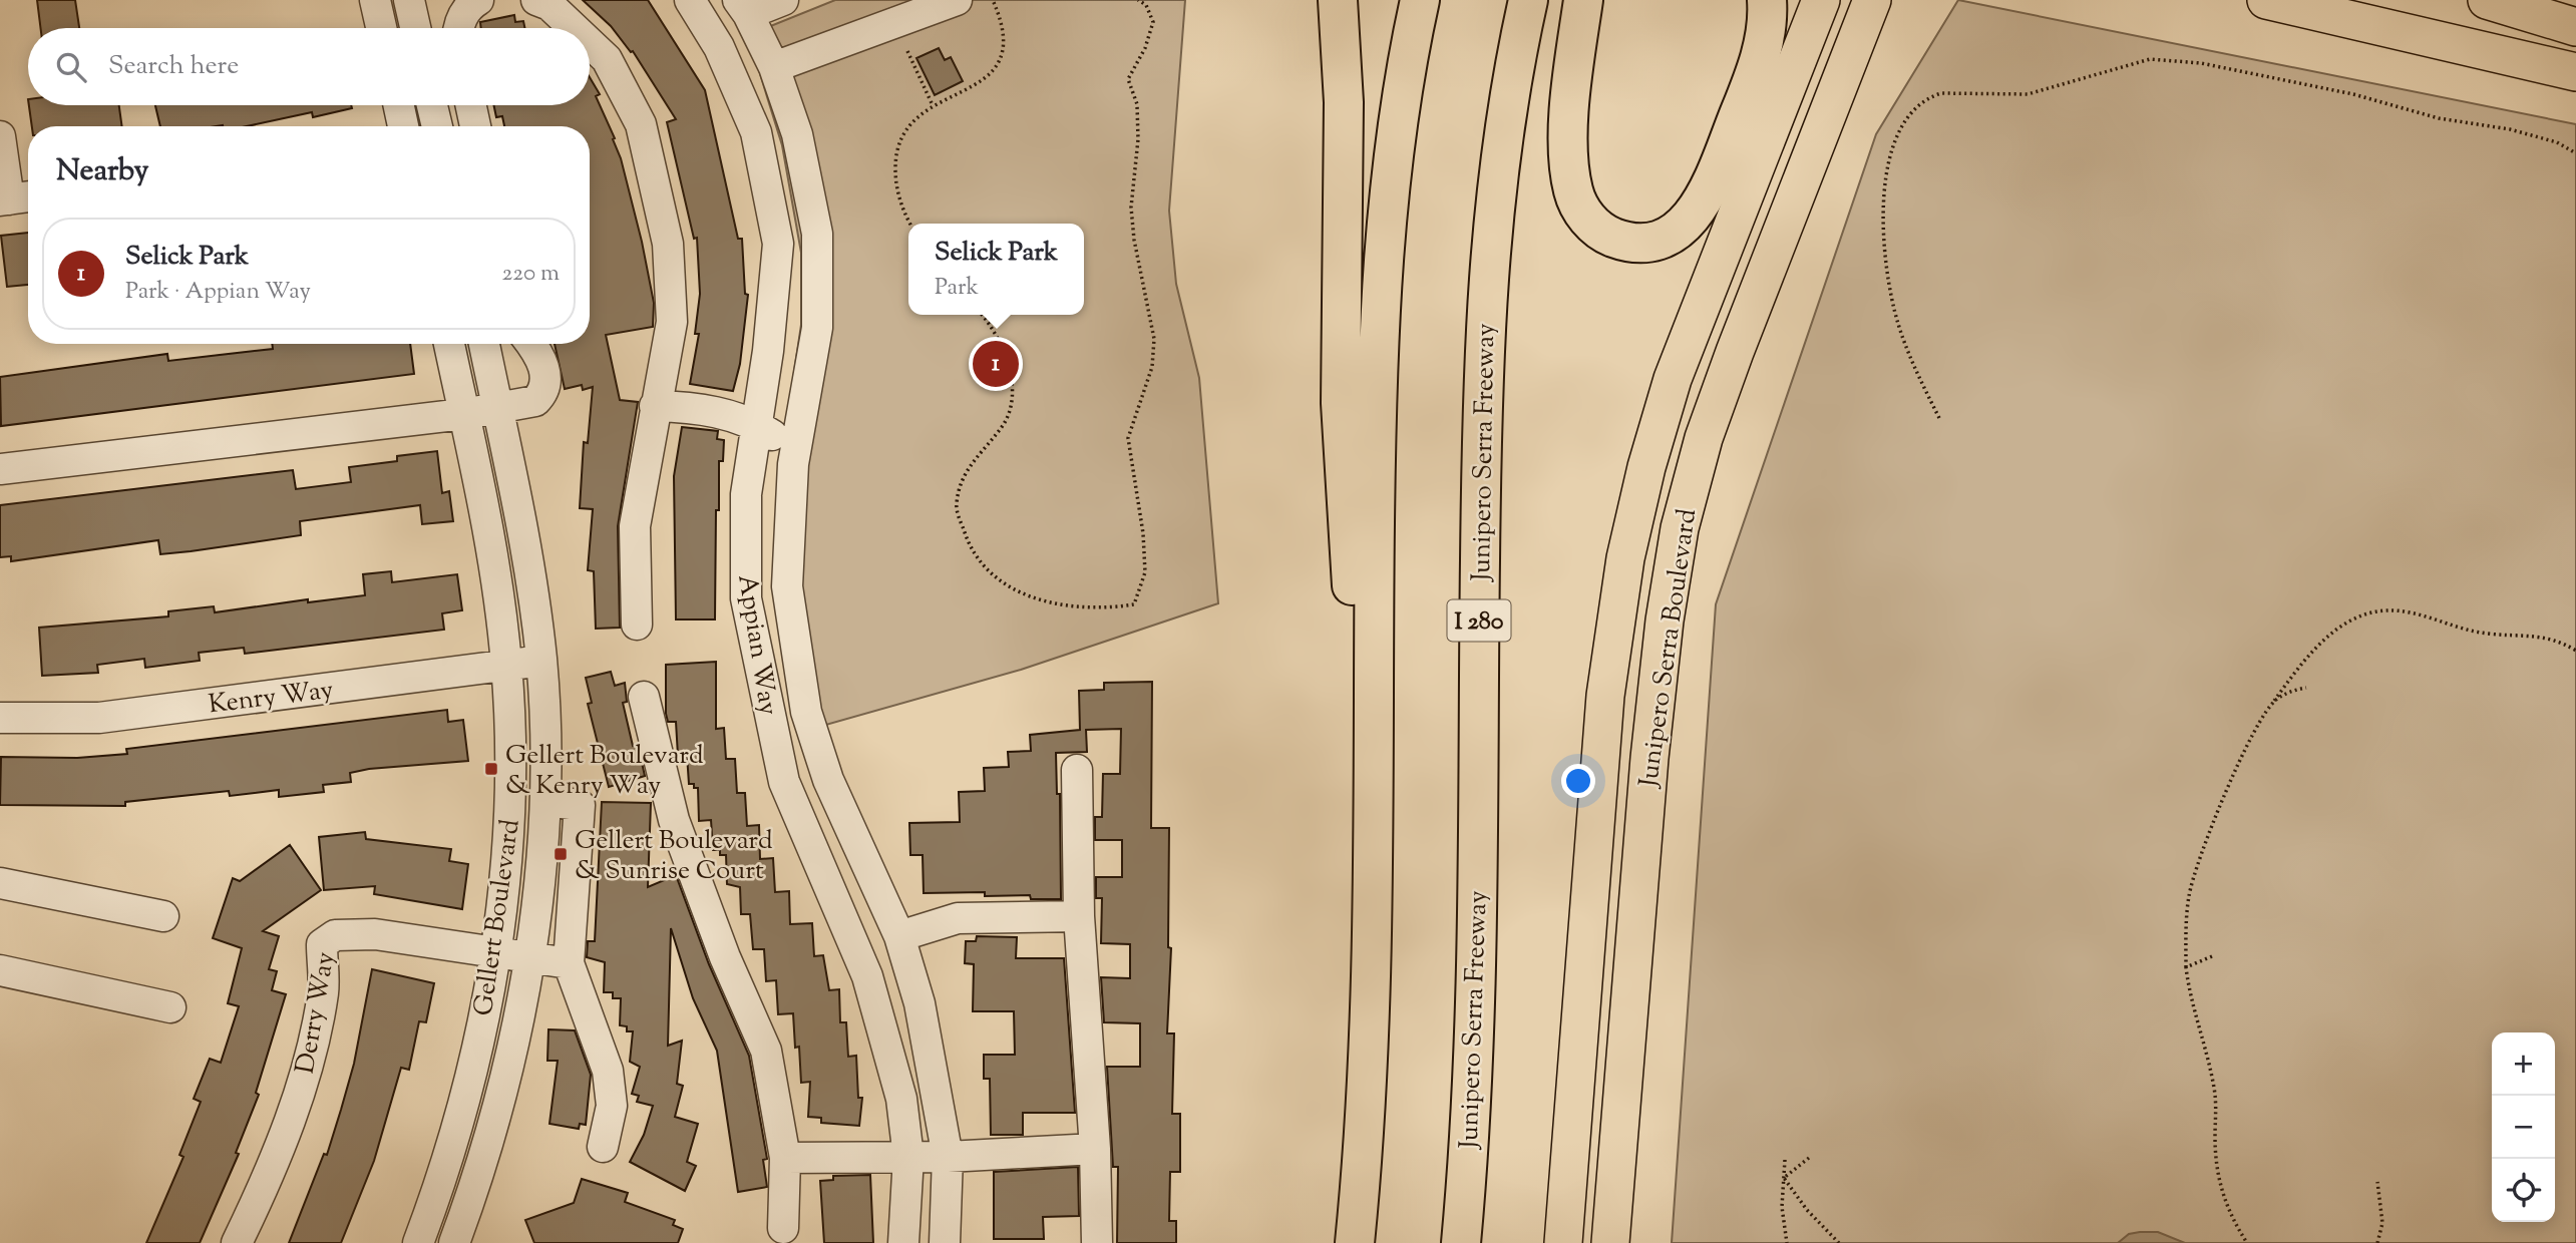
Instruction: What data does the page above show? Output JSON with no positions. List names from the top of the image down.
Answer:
{
  "streets": {
    "highway": ["Junipero Serra Freeway", "I 280"],
    "main road": ["Junipero Serra Boulevard"],
    "street": [
      "Appian Way",
      "Kenry Way",
      "Gellert Boulevard",
      "Derry Way"
    ]
  },
  "crossings": [
    ["Kenry Way", "Gellert Boulevard"],
    ["Gellert Boulevard", "Derry Way"]
  ],
  "places": {
    "transit": ["Gellert Boulevard & Kenry Way", "Gellert Boulevard & Sunrise Court"]
  },
  "page": {
    "search": "Search here",
    "heading": "Nearby",
    "list": [
      {
        "mark": "1",
        "name": "Selick Park",
        "note": "Park · Appian Way",
        "value": "220 m"
      }
    ],
    "popup": ["Selick Park", "Park"],
    "pins": "1",
    "map_buttons": ["+", "−"]
  }
}
